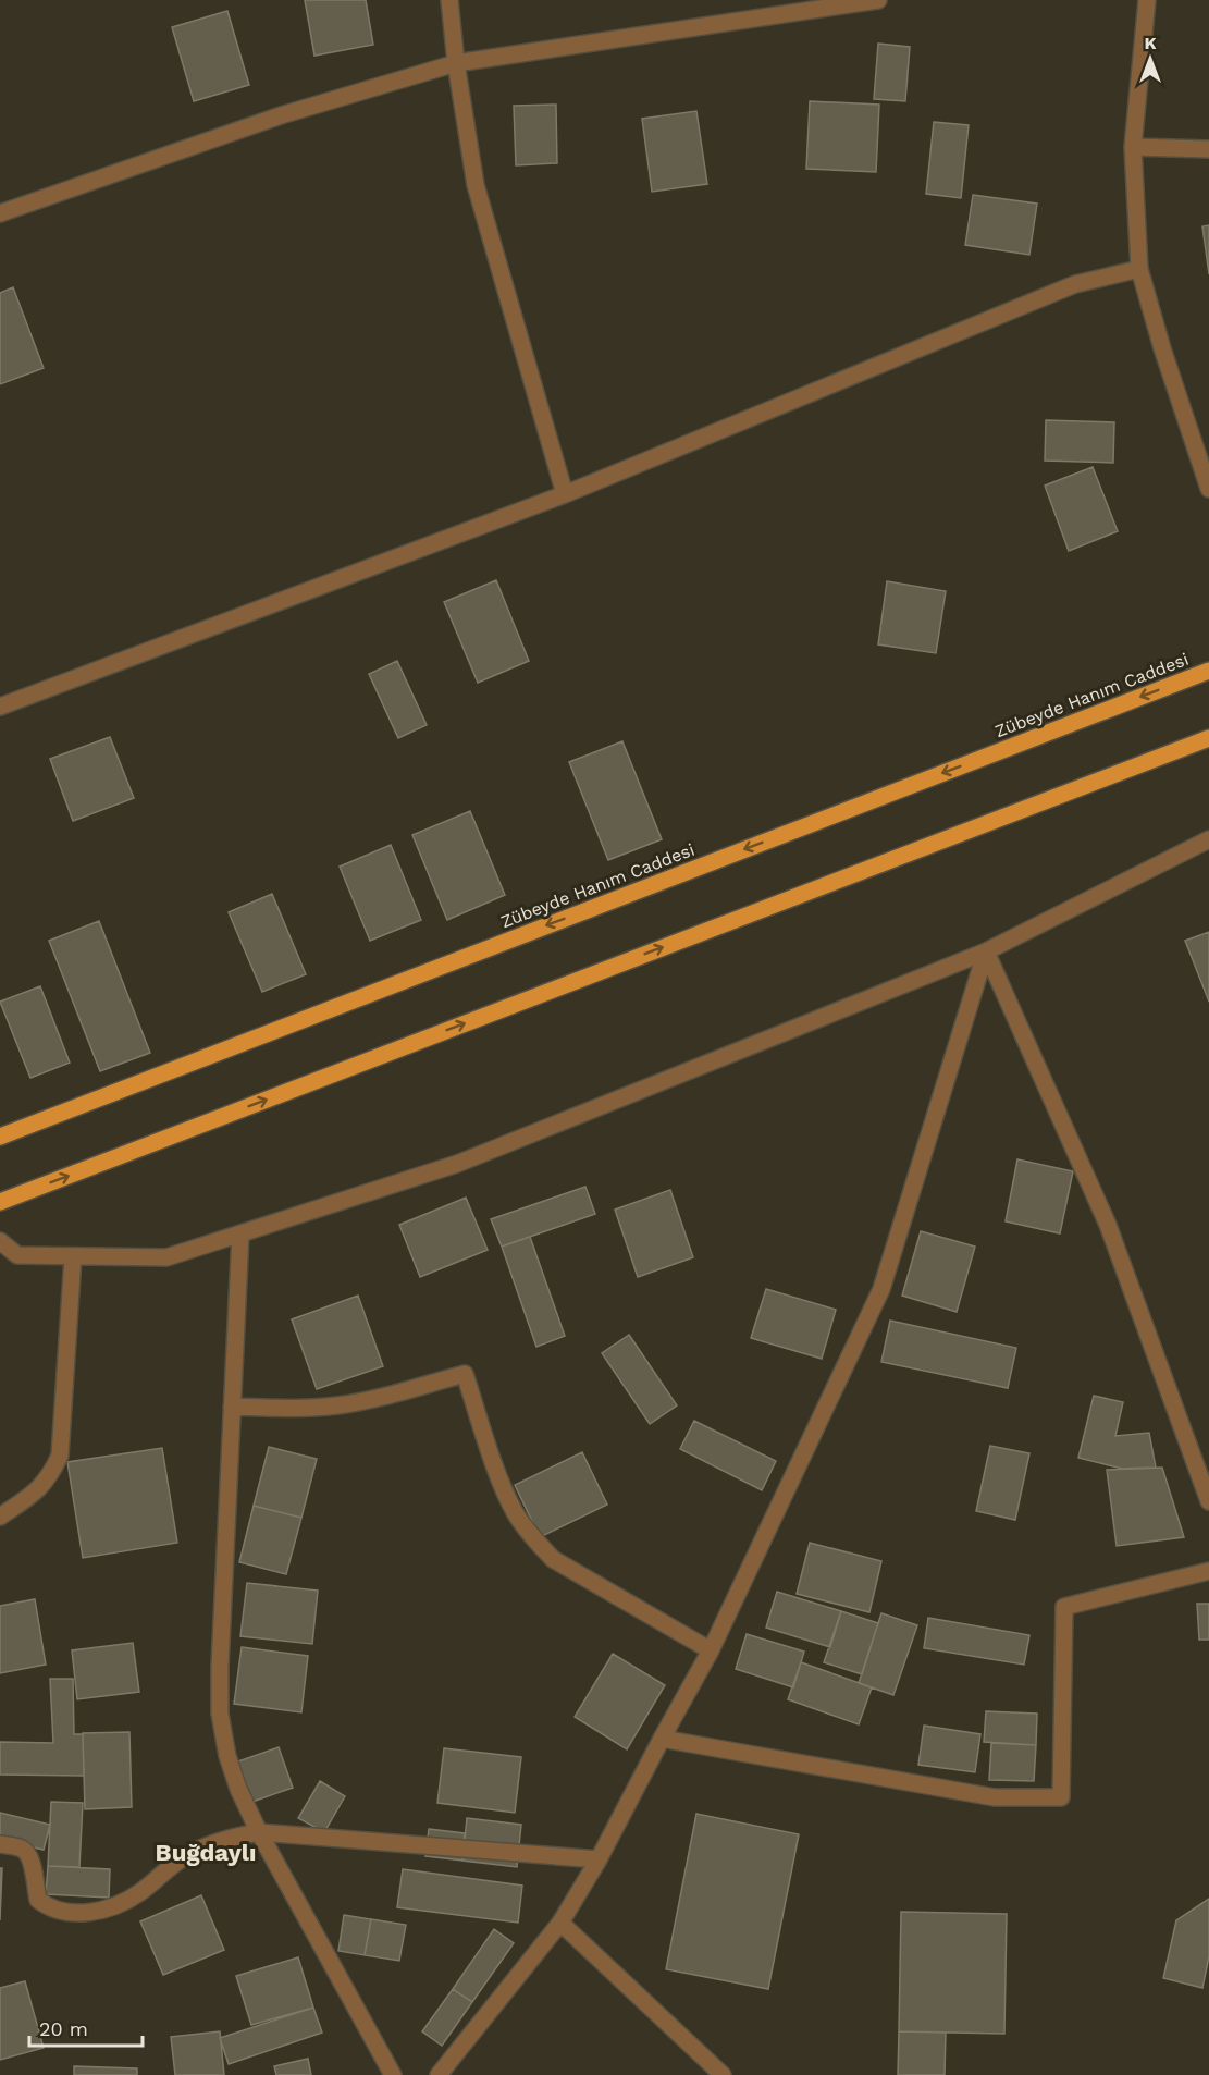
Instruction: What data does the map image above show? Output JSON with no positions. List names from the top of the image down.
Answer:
{
  "streets": {
    "main road": ["Zübeyde Hanım Caddesi"]
  },
  "districts": ["Buğdaylı"],
  "scale_bar": "20 m",
  "north": "top"
}
